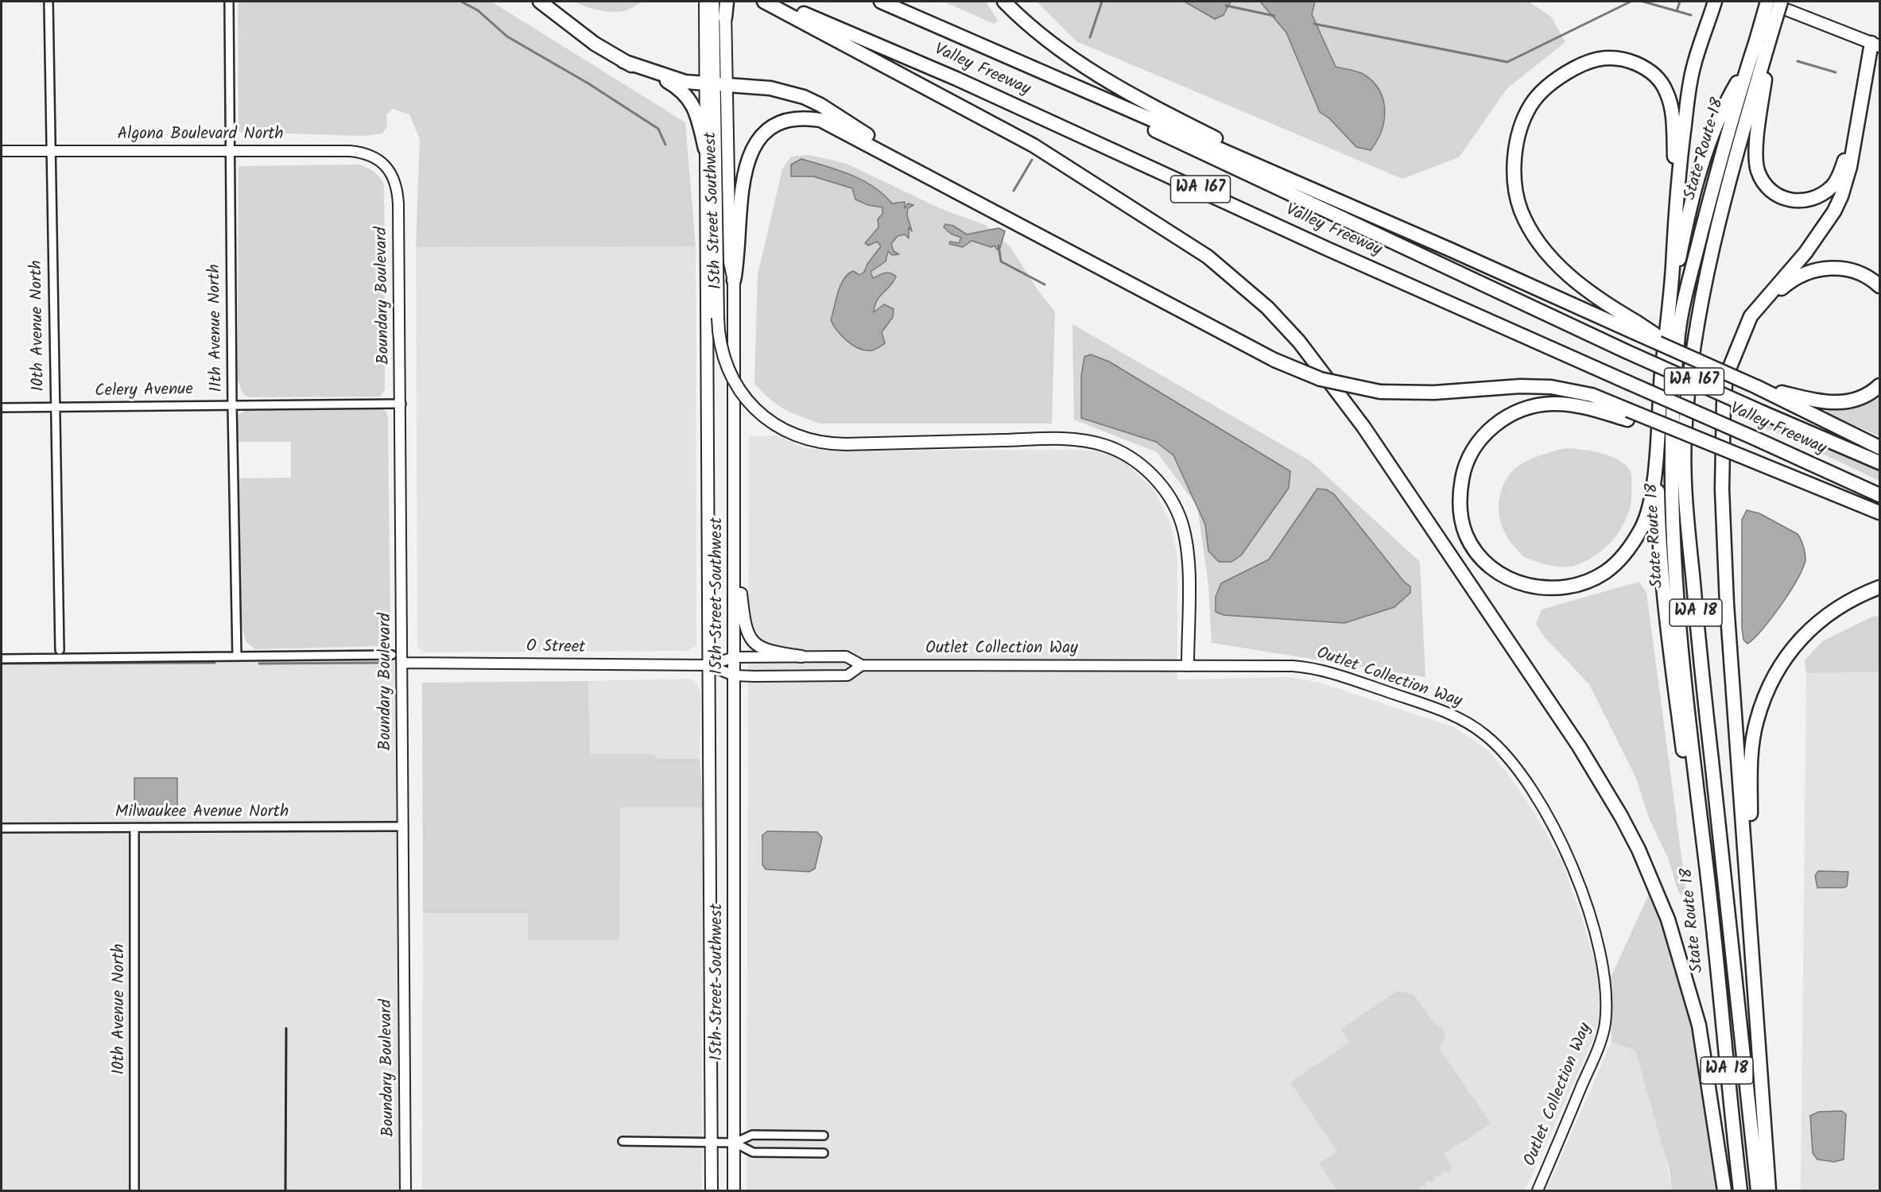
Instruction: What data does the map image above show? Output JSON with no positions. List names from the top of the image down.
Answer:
{
  "streets": {
    "highway": [
      "Valley Freeway",
      "State Route 18",
      "WA 167",
      "WA 18"
    ],
    "main road": ["15th Street Southwest"],
    "street": [
      "Algona Boulevard North",
      "Boundary Boulevard",
      "10th Avenue North",
      "11th Avenue North",
      "Celery Avenue",
      "O Street",
      "Outlet Collection Way",
      "Milwaukee Avenue North"
    ]
  },
  "crossings": [
    ["Valley Freeway", "WA 167"],
    ["Algona Boulevard North", "Boundary Boulevard"],
    ["Algona Boulevard North", "10th Avenue North"],
    ["Algona Boulevard North", "11th Avenue North"],
    ["15th Street Southwest", "O Street"],
    ["15th Street Southwest", "Outlet Collection Way"],
    ["Boundary Boulevard", "Celery Avenue"],
    ["Boundary Boulevard", "O Street"],
    ["Boundary Boulevard", "Milwaukee Avenue North"],
    ["10th Avenue North", "Celery Avenue"],
    ["10th Avenue North", "Milwaukee Avenue North"],
    ["11th Avenue North", "Celery Avenue"],
    ["O Street", "Outlet Collection Way"]
  ]
}
